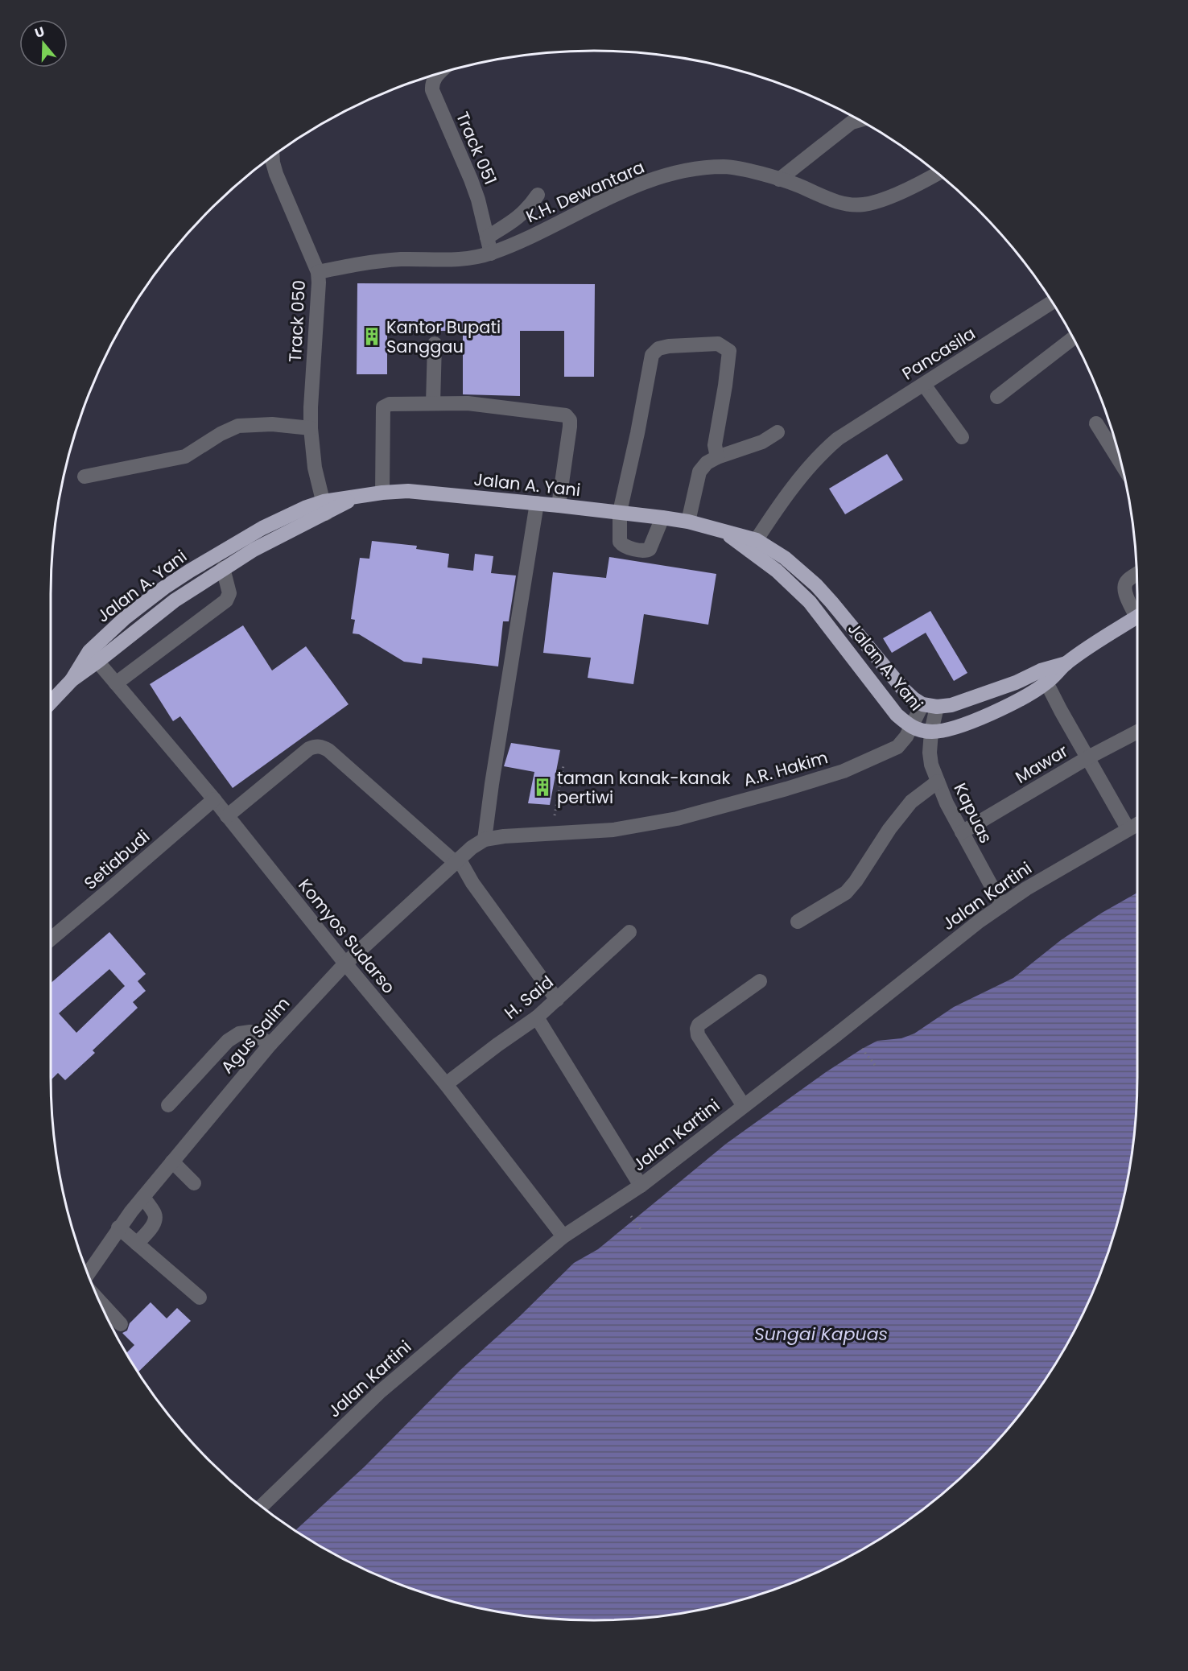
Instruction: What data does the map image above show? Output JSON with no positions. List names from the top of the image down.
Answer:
{
  "streets": {
    "highway": ["Jalan A. Yani"],
    "street": [
      "Track 051",
      "K.H. Dewantara",
      "Track 050",
      "Pancasila",
      "Mawar",
      "A.R. Hakim",
      "Kapuas",
      "Setiabudi",
      "Jalan Kartini",
      "Komyos Sudarso",
      "H. Said",
      "Agus Salim"
    ]
  },
  "crossings": [
    ["Track 051", "K.H. Dewantara"],
    ["K.H. Dewantara", "Track 050"],
    ["Track 050", "Jalan A. Yani"],
    ["Pancasila", "Jalan A. Yani"],
    ["Jalan A. Yani", "A.R. Hakim"],
    ["Jalan A. Yani", "Kapuas"],
    ["Jalan A. Yani", "Komyos Sudarso"],
    ["Mawar", "Kapuas"],
    ["A.R. Hakim", "Kapuas"],
    ["A.R. Hakim", "Agus Salim"],
    ["Kapuas", "Jalan Kartini"],
    ["Setiabudi", "Komyos Sudarso"],
    ["Jalan Kartini", "Komyos Sudarso"],
    ["Komyos Sudarso", "H. Said"],
    ["Komyos Sudarso", "Agus Salim"]
  ],
  "water": ["Sungai Kapuas"],
  "places": {
    "building": ["Kantor Bupati Sanggau", "taman kanak-kanak pertiwi"]
  },
  "north": "top"
}
